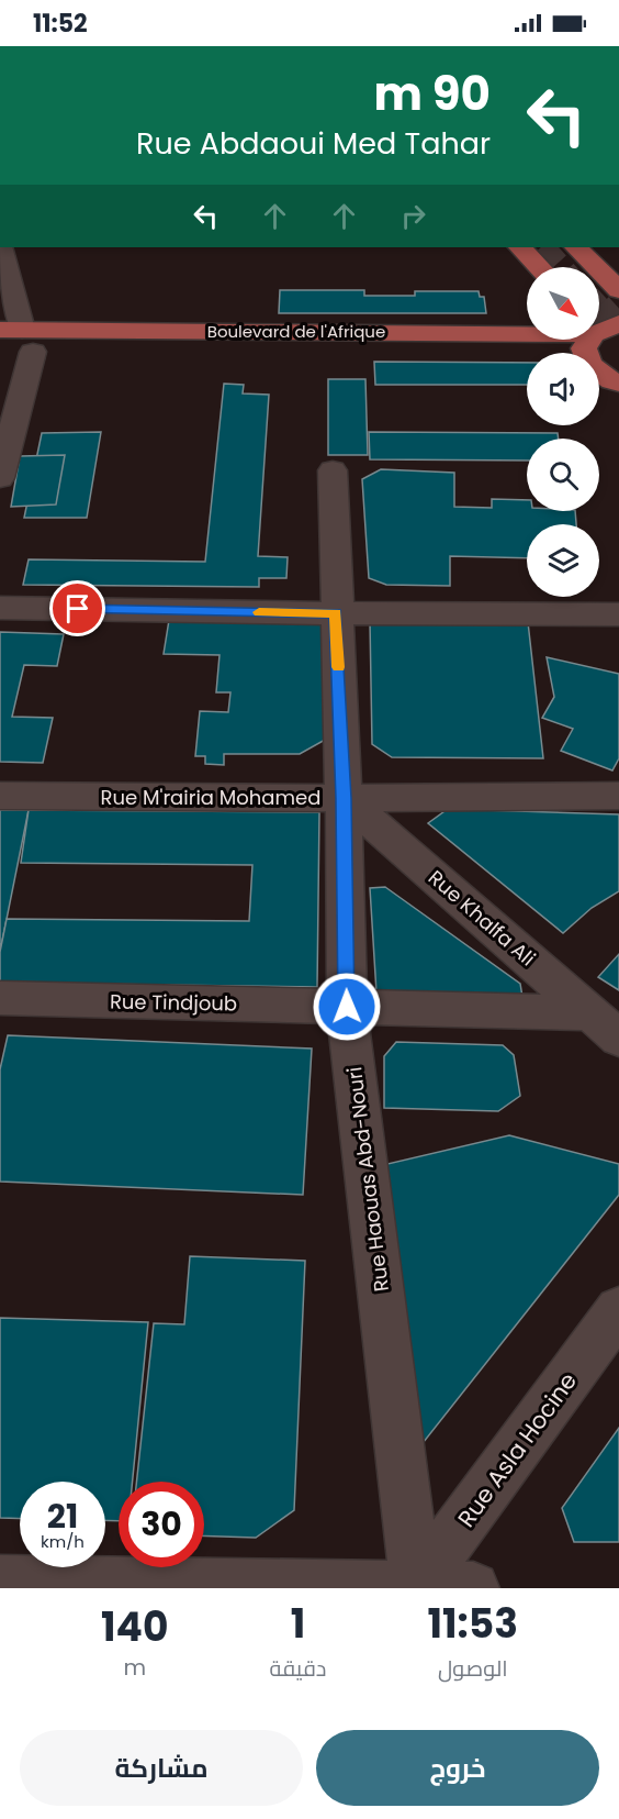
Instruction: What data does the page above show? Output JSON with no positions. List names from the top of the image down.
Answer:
{
  "streets": {
    "main road": ["Boulevard de l'Afrique"],
    "street": [
      "Rue M'rairia Mohamed",
      "Rue Khalfa Ali",
      "Rue Tindjoub",
      "Rue Haouas Abd-Nouri",
      "Rue Asla Hocine"
    ]
  },
  "crossings": [
    ["Rue M'rairia Mohamed", "Rue Khalfa Ali"],
    ["Rue M'rairia Mohamed", "Rue Haouas Abd-Nouri"],
    ["Rue Khalfa Ali", "Rue Tindjoub"],
    ["Rue Khalfa Ali", "Rue Haouas Abd-Nouri"],
    ["Rue Tindjoub", "Rue Haouas Abd-Nouri"],
    ["Rue Haouas Abd-Nouri", "Rue Asla Hocine"]
  ],
  "north": "bottom right",
  "page": {
    "status": "11:52",
    "turn": ["90 m", "Rue Abdaoui Med Tahar"],
    "speed": "21 km/h",
    "limit": "30",
    "eta": [
      "11:53",
      "الوصول",
      "1",
      "دقيقة",
      "140",
      "m"
    ],
    "buttons": ["خروج", "مشاركة"]
  }
}
